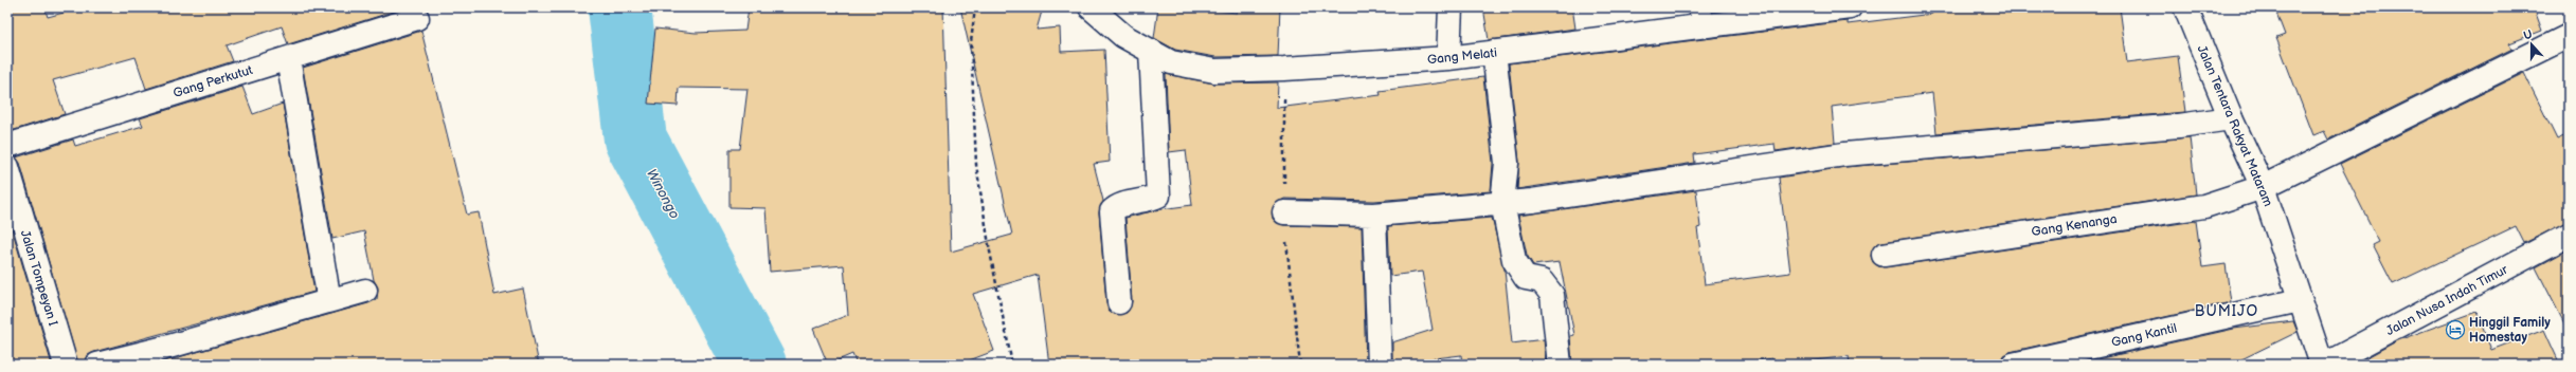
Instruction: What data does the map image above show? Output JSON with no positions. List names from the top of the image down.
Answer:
{
  "streets": {
    "street": [
      "Gang Melati",
      "Gang Perkutut",
      "Jalan Tentara Rakyat Mataram",
      "Gang Kenanga",
      "Jalan Tompeyan I",
      "Jalan Nusa Indah Timur",
      "Gang Kantil"
    ]
  },
  "crossings": [
    ["Jalan Tentara Rakyat Mataram", "Gang Kenanga"],
    ["Jalan Tentara Rakyat Mataram", "Gang Kantil"]
  ],
  "districts": ["BUMIJO"],
  "water": ["Winongo"],
  "places": {
    "hotel": ["Hinggil Family Homestay"]
  },
  "north": "top"
}
